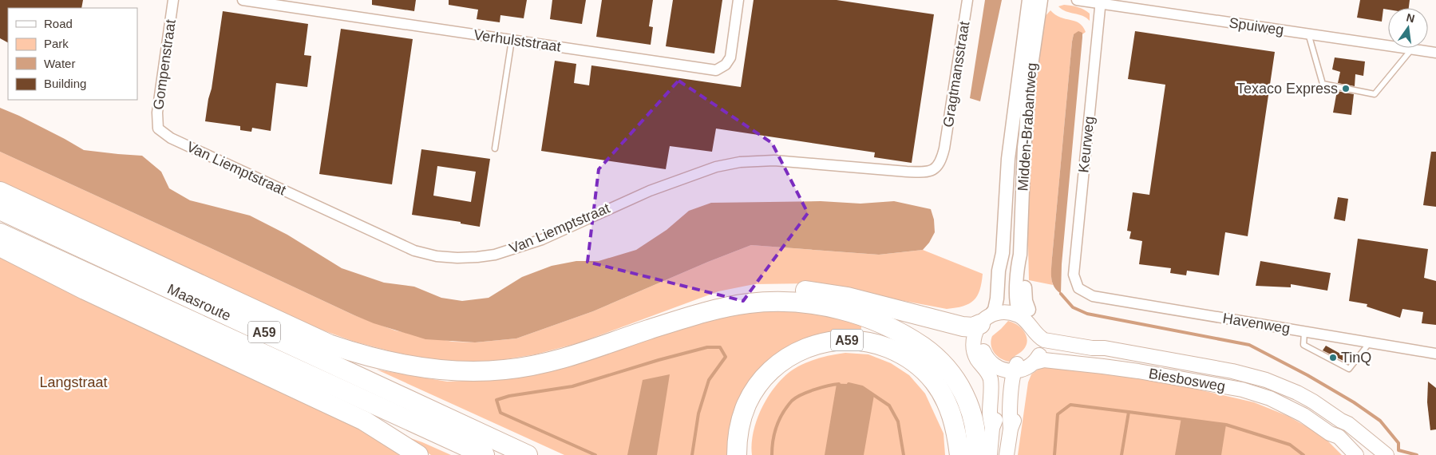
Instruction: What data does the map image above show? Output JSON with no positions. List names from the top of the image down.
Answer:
{
  "streets": {
    "highway": ["Maasroute", "A59"],
    "main road": ["Biesbosweg"],
    "street": [
      "Spuiweg",
      "Verhulststraat",
      "Gompenstraat",
      "Gragtmansstraat",
      "Midden-Brabantweg",
      "Keurweg",
      "Van Liemptstraat",
      "Havenweg"
    ]
  },
  "crossings": [
    ["Spuiweg", "Keurweg"],
    ["Gompenstraat", "Van Liemptstraat"],
    ["Gragtmansstraat", "Van Liemptstraat"],
    ["Midden-Brabantweg", "A59"],
    ["Keurweg", "Havenweg"]
  ],
  "parks": ["Langstraat"],
  "places": ["Texaco Express", "TinQ"],
  "legend": [
    "Road",
    "Park",
    "Water",
    "Building"
  ],
  "north": "top"
}
